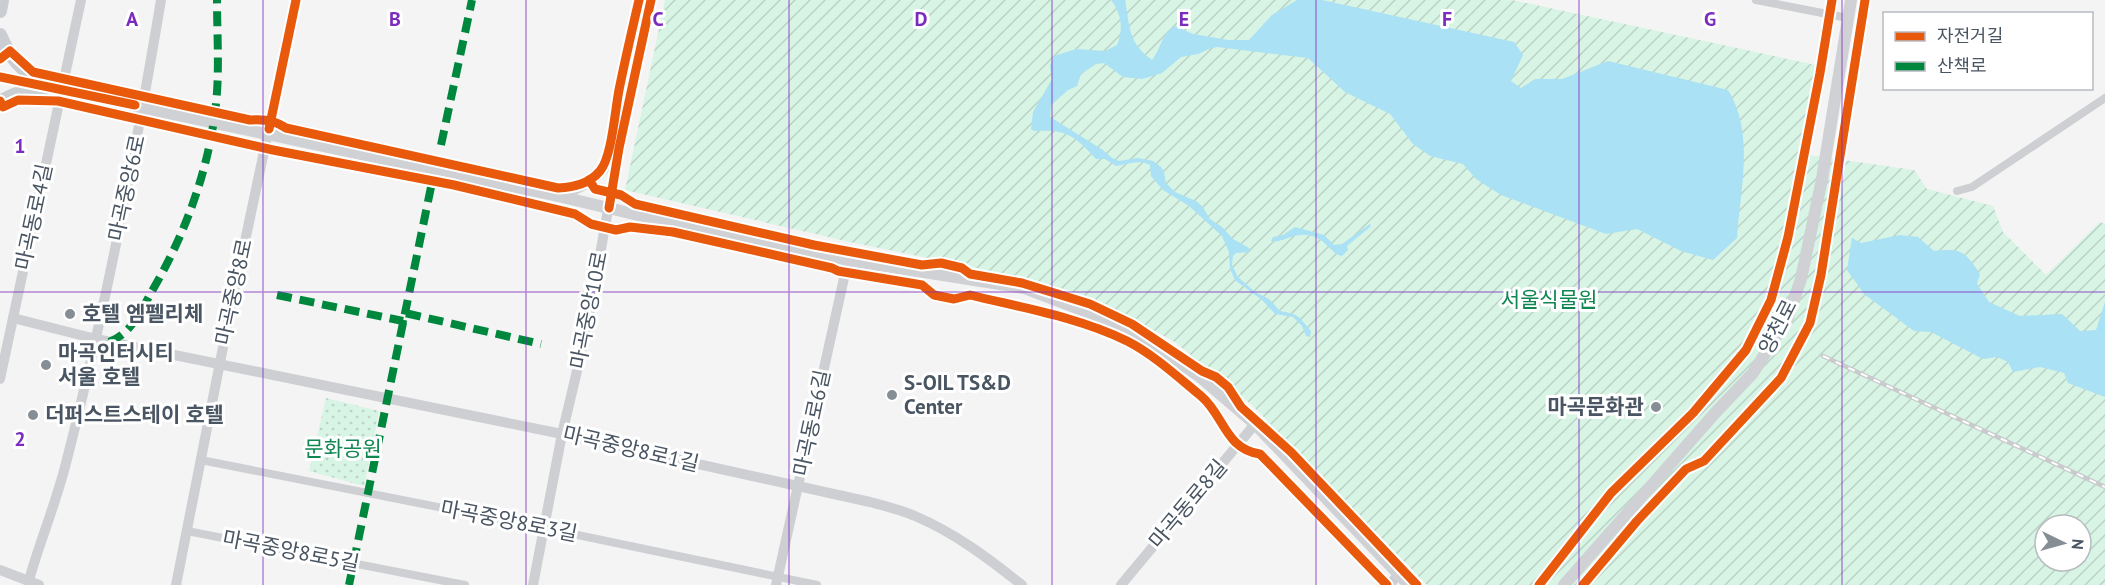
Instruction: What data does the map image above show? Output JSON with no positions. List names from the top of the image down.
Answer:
{
  "streets": {
    "main road": ["양천로"],
    "street": [
      "마곡중앙6로",
      "마곡동로4길",
      "마곡중앙8로",
      "마곡중앙10로",
      "마곡동로6길",
      "마곡중앙8로1길",
      "마곡동로8길",
      "마곡중앙8로3길",
      "마곡중앙8로5길"
    ]
  },
  "crossings": [
    ["마곡중앙8로", "마곡중앙8로1길"],
    ["마곡중앙8로", "마곡중앙8로3길"],
    ["마곡중앙8로", "마곡중앙8로5길"],
    ["마곡중앙10로", "마곡중앙8로1길"],
    ["마곡중앙10로", "마곡중앙8로3길"],
    ["마곡동로6길", "마곡중앙8로1길"],
    ["마곡동로6길", "마곡중앙8로3길"]
  ],
  "parks": ["서울식물원", "문화공원"],
  "places": [
    "호텔 엠펠리체",
    "마곡인터시티 서울 호텔",
    "S-OIL TS&D Center",
    "마곡문화관",
    "더퍼스트스테이 호텔"
  ],
  "legend": ["자전거길", "산책로"],
  "north": "right",
  "grid": {
    "columns": [
      "A",
      "B",
      "C",
      "D",
      "E",
      "F",
      "G"
    ],
    "rows": ["1", "2"]
  }
}
